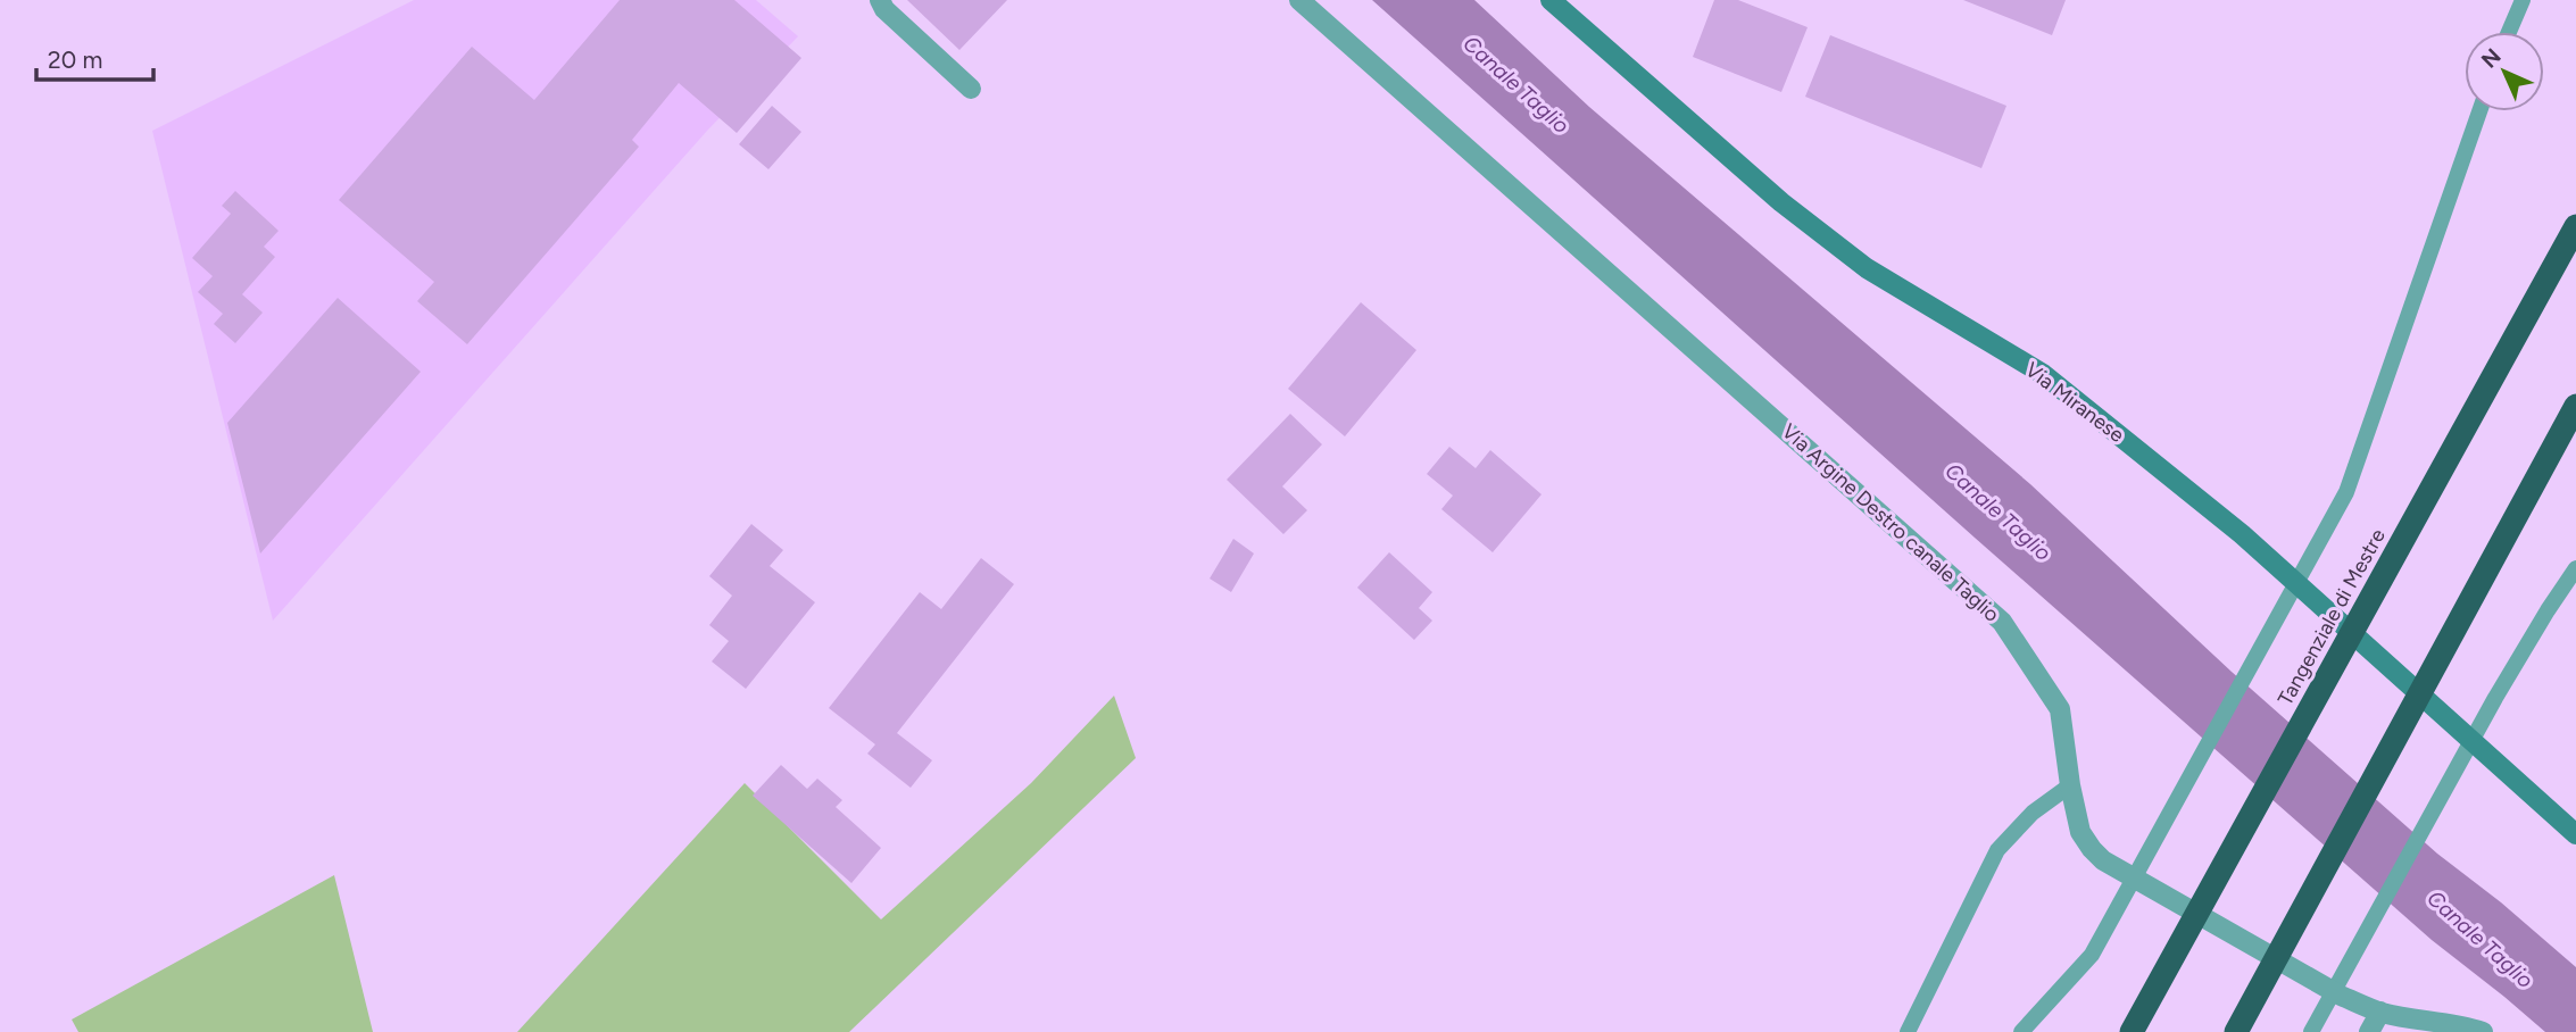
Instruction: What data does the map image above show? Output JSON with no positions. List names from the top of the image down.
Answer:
{
  "streets": {
    "highway": ["Tangenziale di Mestre"],
    "main road": ["Via Miranese"],
    "street": ["Via Argine Destro canale Taglio"]
  },
  "water": ["Canale Taglio"],
  "scale_bar": "20 m",
  "north": "top left"
}
